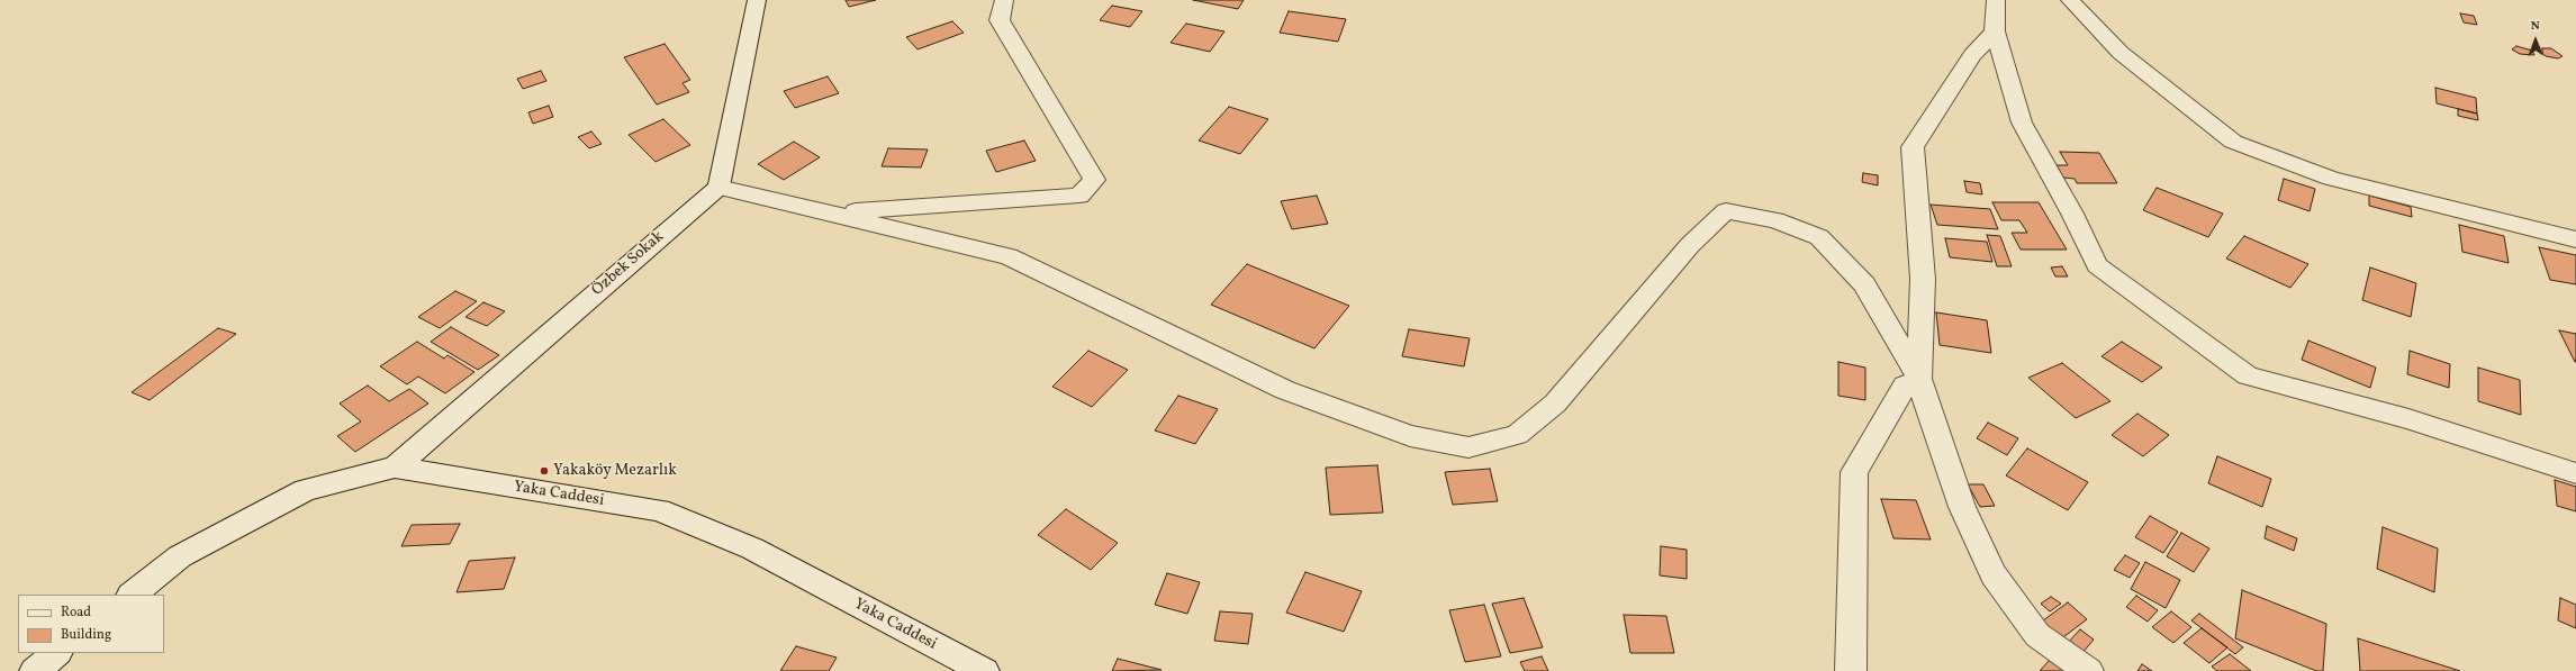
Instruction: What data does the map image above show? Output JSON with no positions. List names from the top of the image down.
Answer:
{
  "streets": {
    "street": ["Özbek Sokak", "Yaka Caddesi"]
  },
  "crossings": [
    ["Özbek Sokak", "Yaka Caddesi"]
  ],
  "places": ["Yakaköy Mezarlık"],
  "legend": ["Road", "Building"],
  "north": "top"
}
